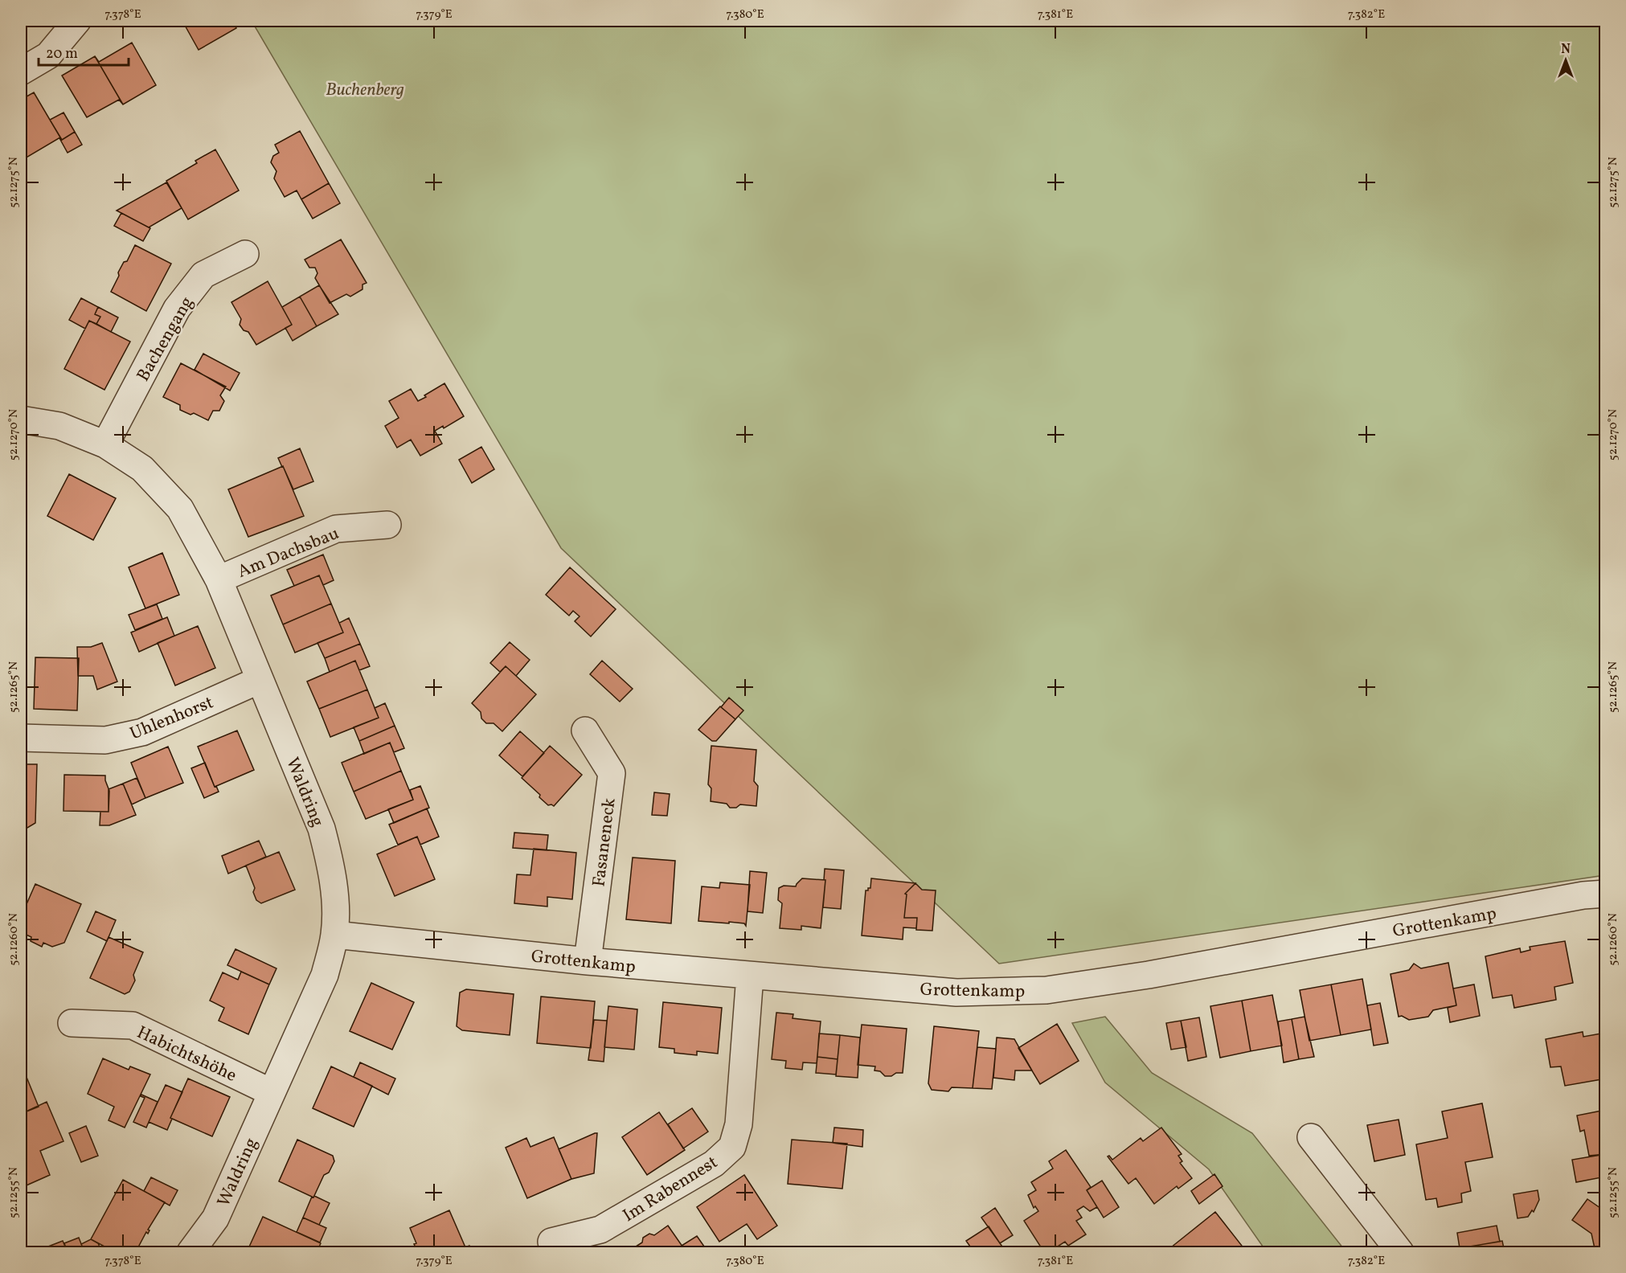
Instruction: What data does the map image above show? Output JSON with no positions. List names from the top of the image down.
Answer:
{
  "streets": {
    "street": [
      "Bachengang",
      "Am Dachsbau",
      "Uhlenhorst",
      "Waldring",
      "Fasaneneck",
      "Grottenkamp",
      "Habichtshöhe",
      "Im Rabennest"
    ]
  },
  "crossings": [
    ["Bachengang", "Waldring"],
    ["Am Dachsbau", "Waldring"],
    ["Uhlenhorst", "Waldring"],
    ["Waldring", "Grottenkamp"],
    ["Waldring", "Habichtshöhe"],
    ["Fasaneneck", "Grottenkamp"],
    ["Grottenkamp", "Im Rabennest"]
  ],
  "parks": ["Buchenberg"],
  "scale_bar": "20 m",
  "north": "top",
  "coordinates": [
    "7.378°E",
    "7.379°E",
    "7.380°E",
    "7.381°E",
    "7.382°E",
    "52.1275°N",
    "52.1270°N",
    "52.1265°N",
    "52.1260°N",
    "52.1255°N"
  ]
}
